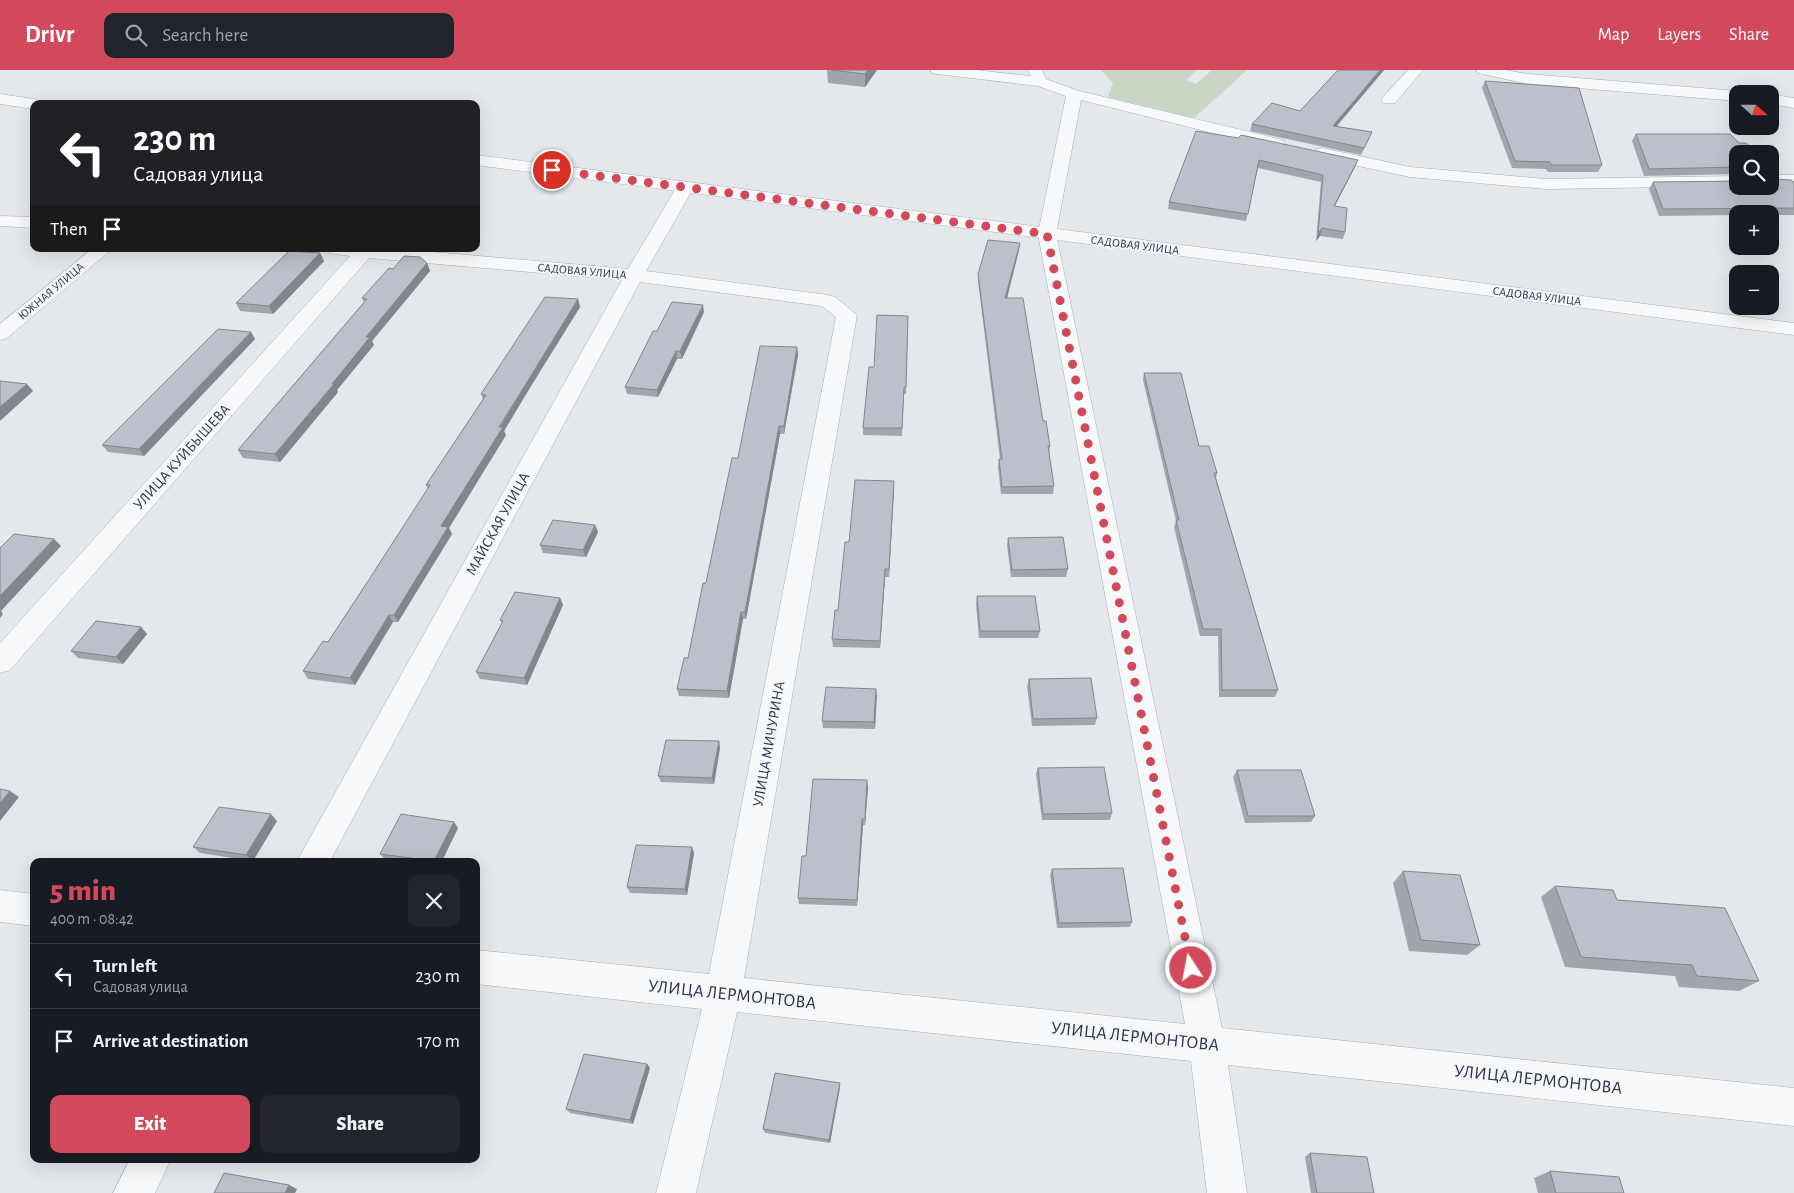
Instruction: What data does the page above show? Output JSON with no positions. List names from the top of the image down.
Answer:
{
  "streets": {
    "street": [
      "САДОВАЯ УЛИЦА",
      "ЮЖНАЯ УЛИЦА",
      "УЛИЦА КУЙБЫШЕВА",
      "МАЙСКАЯ УЛИЦА",
      "УЛИЦА МИЧУРИНА",
      "УЛИЦА ЛЕРМОНТОВА"
    ]
  },
  "crossings": [
    ["САДОВАЯ УЛИЦА", "МАЙСКАЯ УЛИЦА"],
    ["САДОВАЯ УЛИЦА", "УЛИЦА МИЧУРИНА"],
    ["УЛИЦА МИЧУРИНА", "УЛИЦА ЛЕРМОНТОВА"]
  ],
  "north": "right",
  "page": {
    "header": "Drivr",
    "search": "Search here",
    "nav": ["Map", "Layers", "Share"],
    "map_buttons": ["+", "−"],
    "turn": ["230 m", "Садовая улица"],
    "then": "Then",
    "heading": ["5 min", "400 m · 08:42"],
    "list": [
      {
        "name": "Turn left",
        "note": "Садовая улица",
        "value": "230 m"
      },
      {
        "name": "Arrive at destination",
        "value": "170 m"
      }
    ],
    "buttons": ["Exit", "Share"]
  }
}
